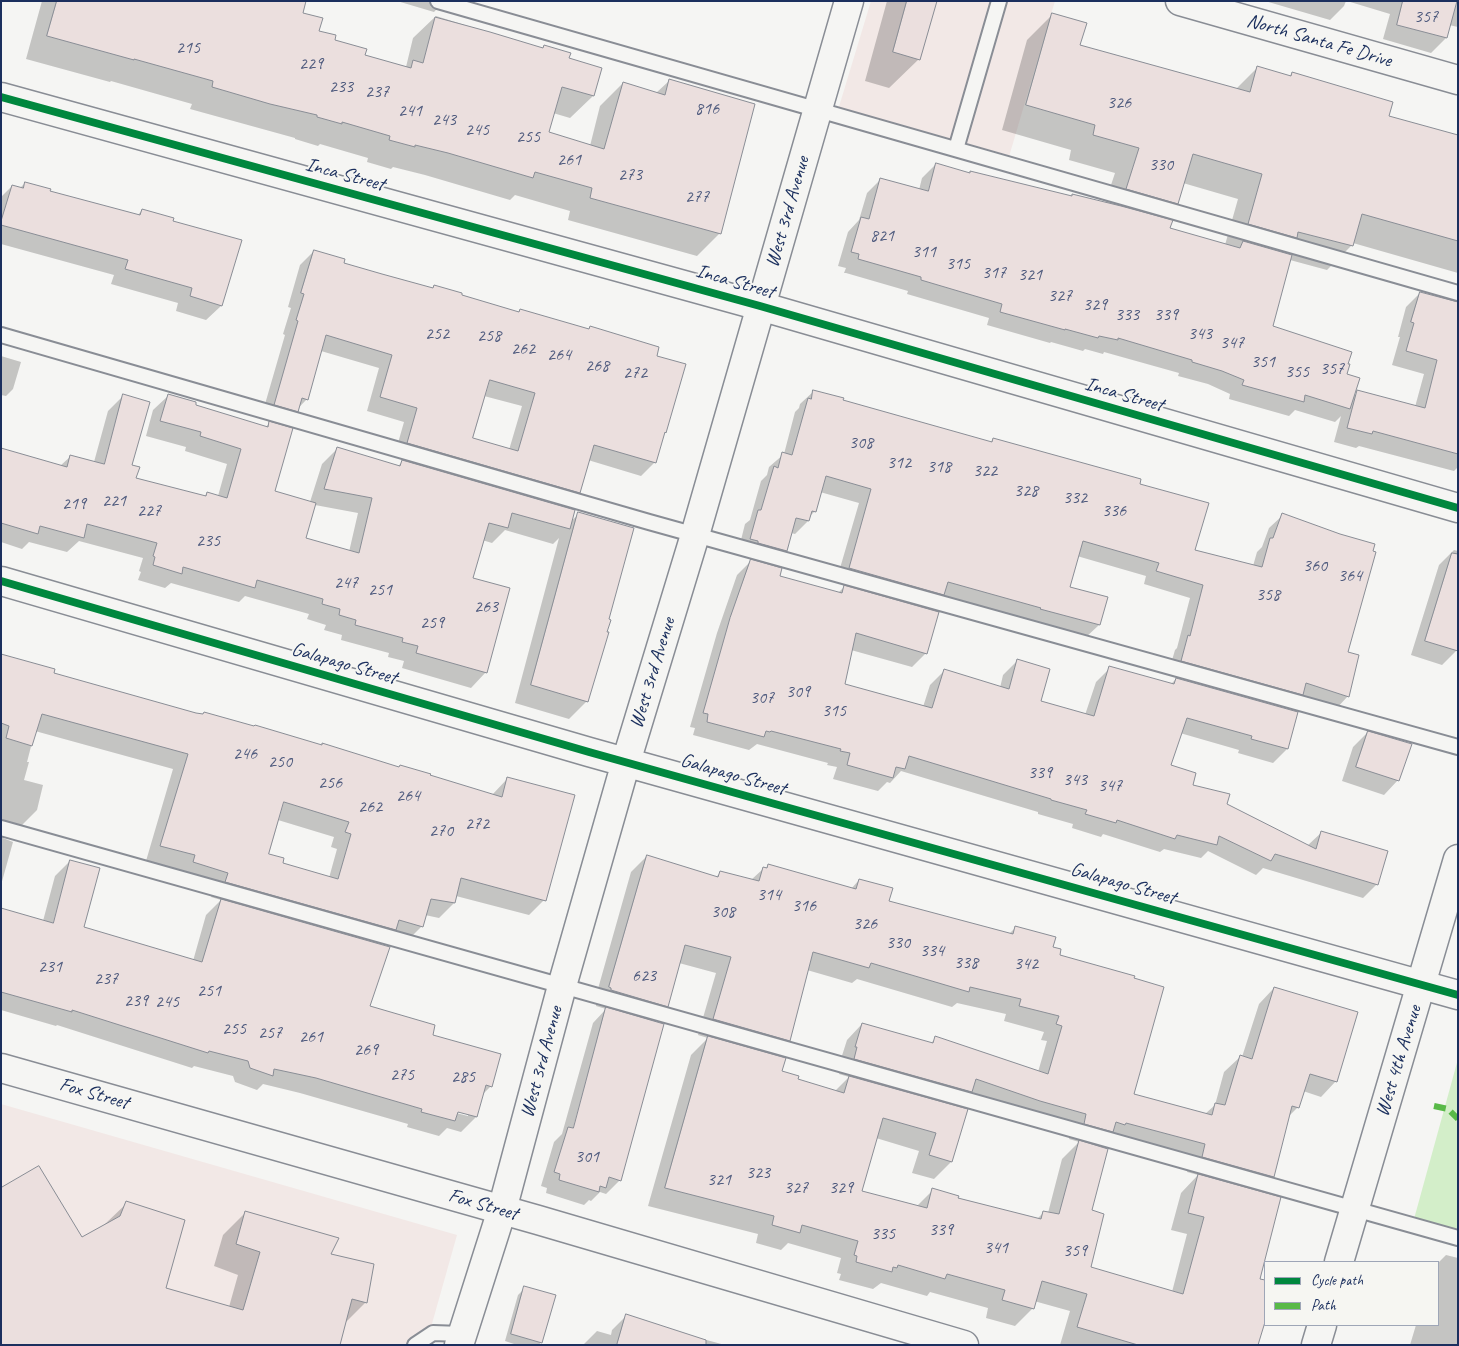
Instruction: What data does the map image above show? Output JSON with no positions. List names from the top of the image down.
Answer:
{
  "streets": {
    "street": [
      "North Santa Fe Drive",
      "Inca Street",
      "West 3rd Avenue",
      "Galapago Street",
      "West 4th Avenue",
      "Fox Street"
    ]
  },
  "crossings": [
    ["Inca Street", "West 3rd Avenue"],
    ["West 3rd Avenue", "Galapago Street"],
    ["West 3rd Avenue", "Fox Street"],
    ["Galapago Street", "West 4th Avenue"]
  ],
  "house_numbers": [
    "357",
    "215",
    "229",
    "233",
    "237",
    "326",
    "816",
    "241",
    "243",
    "245",
    "255",
    "261",
    "330",
    "273",
    "277",
    "821",
    "311",
    "315",
    "317",
    "321",
    "327",
    "329",
    "333",
    "339",
    "252",
    "343",
    "258",
    "347",
    "262",
    "264",
    "351",
    "268",
    "357",
    "355",
    "272",
    "308",
    "312",
    "318",
    "322",
    "328",
    "332",
    "221",
    "219",
    "227",
    "336",
    "235",
    "360",
    "364",
    "247",
    "251",
    "358",
    "263",
    "259",
    "309",
    "307",
    "315",
    "246",
    "250",
    "339",
    "343",
    "256",
    "347",
    "264",
    "262",
    "272",
    "270",
    "314",
    "316",
    "308",
    "326",
    "330",
    "334",
    "338",
    "342",
    "231",
    "623",
    "237",
    "251",
    "239",
    "245",
    "255",
    "257",
    "261",
    "269",
    "275",
    "285",
    "301",
    "323",
    "321",
    "327",
    "329",
    "339",
    "335",
    "341",
    "359"
  ],
  "legend": ["Cycle path", "Path"]
}
